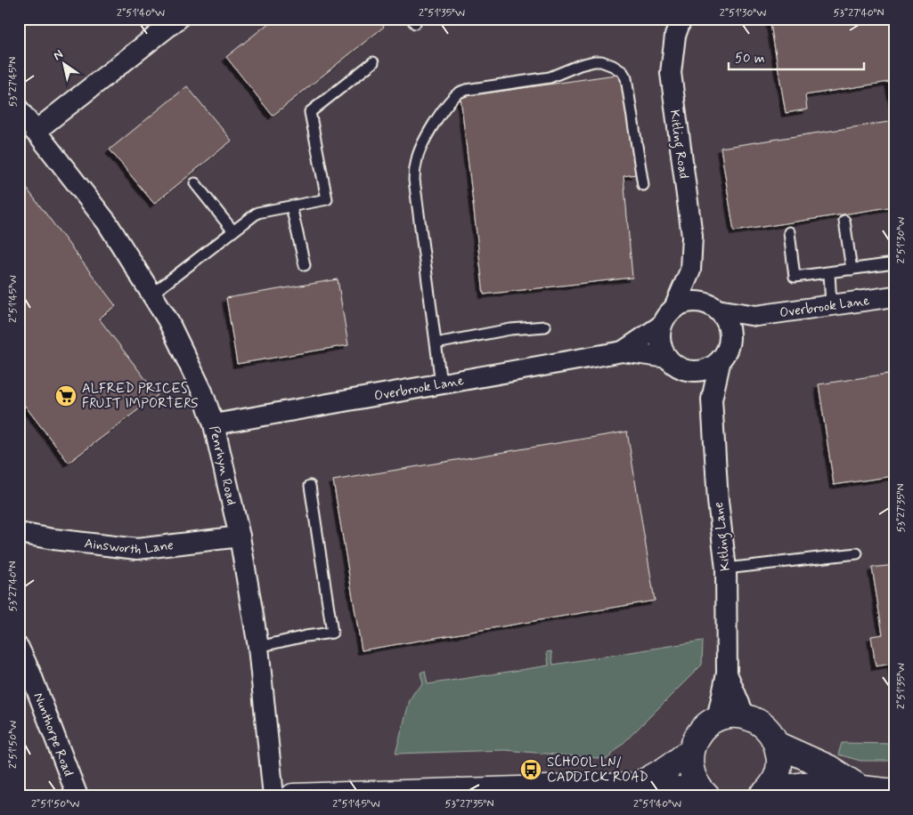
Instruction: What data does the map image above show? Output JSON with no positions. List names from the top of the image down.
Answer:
{
  "streets": {
    "street": [
      "Kitling Road",
      "Overbrook Lane",
      "Penrhyn Road",
      "Kitling Lane",
      "Ainsworth Lane",
      "Nunthorpe Road"
    ]
  },
  "crossings": [
    ["Kitling Road", "Overbrook Lane"],
    ["Kitling Road", "Kitling Lane"],
    ["Overbrook Lane", "Penrhyn Road"],
    ["Overbrook Lane", "Kitling Lane"],
    ["Penrhyn Road", "Ainsworth Lane"]
  ],
  "places": {
    "supermarket": ["ALFRED PRICES FRUIT IMPORTERS"],
    "bus stop": ["SCHOOL LN/ CADDICK ROAD"]
  },
  "scale_bar": "50 m",
  "north": "top left",
  "coordinates": [
    "2°51'40\"W",
    "2°51'35\"W",
    "2°51'30\"W",
    "53°27'40\"N",
    "53°27'45\"N",
    "2°51'45\"W",
    "53°27'35\"N",
    "2°51'50\"W"
  ]
}
